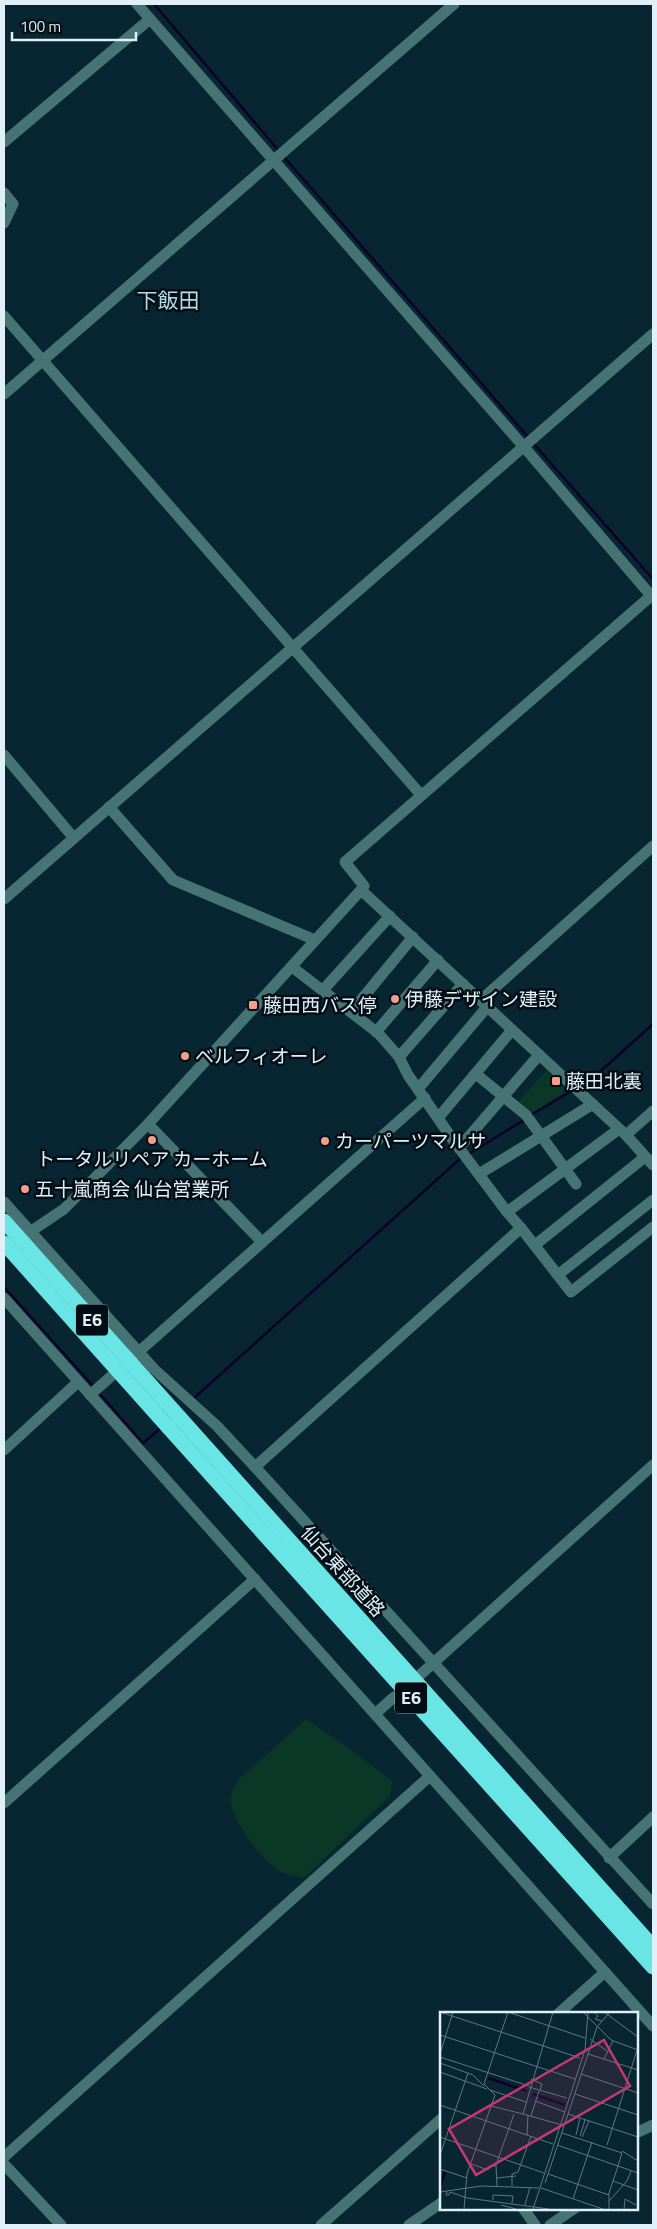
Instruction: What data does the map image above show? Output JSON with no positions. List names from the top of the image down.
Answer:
{
  "streets": {
    "highway": ["E6", "仙台東部道路"]
  },
  "districts": ["下飯田"],
  "places": {
    "other": [
      "伊藤デザイン建設",
      "ベルフィオーレ",
      "トータルリペア カーホーム",
      "カーパーツマルサ",
      "五十嵐商会 仙台営業所"
    ],
    "transit": ["藤田西バス停", "藤田北裏"]
  },
  "scale_bar": "100 m"
}
